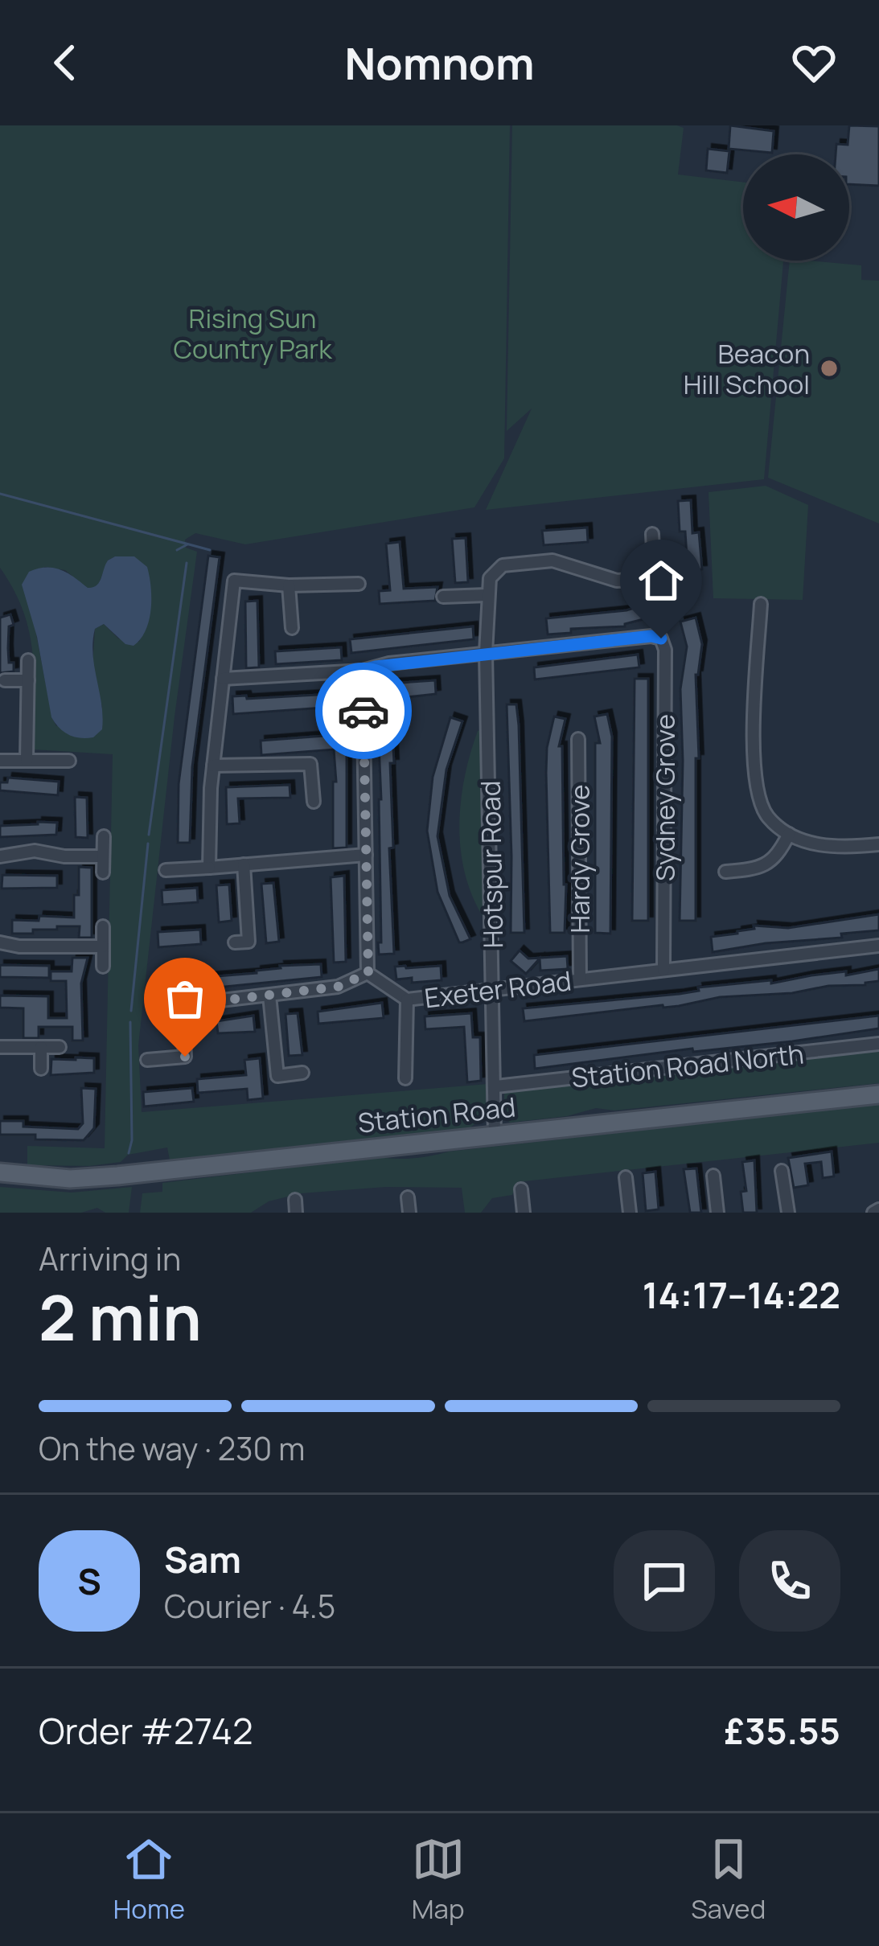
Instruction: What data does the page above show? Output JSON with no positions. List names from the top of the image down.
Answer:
{
  "streets": {
    "main road": ["Station Road"],
    "street": [
      "Sydney Grove",
      "Hardy Grove",
      "Hotspur Road",
      "Exeter Road",
      "Station Road North"
    ]
  },
  "crossings": [
    ["Sydney Grove", "Hotspur Road"],
    ["Sydney Grove", "Exeter Road"],
    ["Hardy Grove", "Exeter Road"],
    ["Hotspur Road", "Exeter Road"],
    ["Hotspur Road", "Station Road North"],
    ["Hotspur Road", "Station Road"]
  ],
  "parks": ["Rising Sun Country Park"],
  "places": ["Beacon Hill School"],
  "north": "left",
  "page": {
    "header": "Nomnom",
    "heading": ["2 min", "Arriving in", "14:17–14:22"],
    "panel": [
      "Sam",
      "Courier · 4.5",
      "Order #2742",
      "£35.55"
    ],
    "bar": "On the way · 230 m",
    "round": "S",
    "tabs": ["Home", "Map", "Saved"]
  }
}
